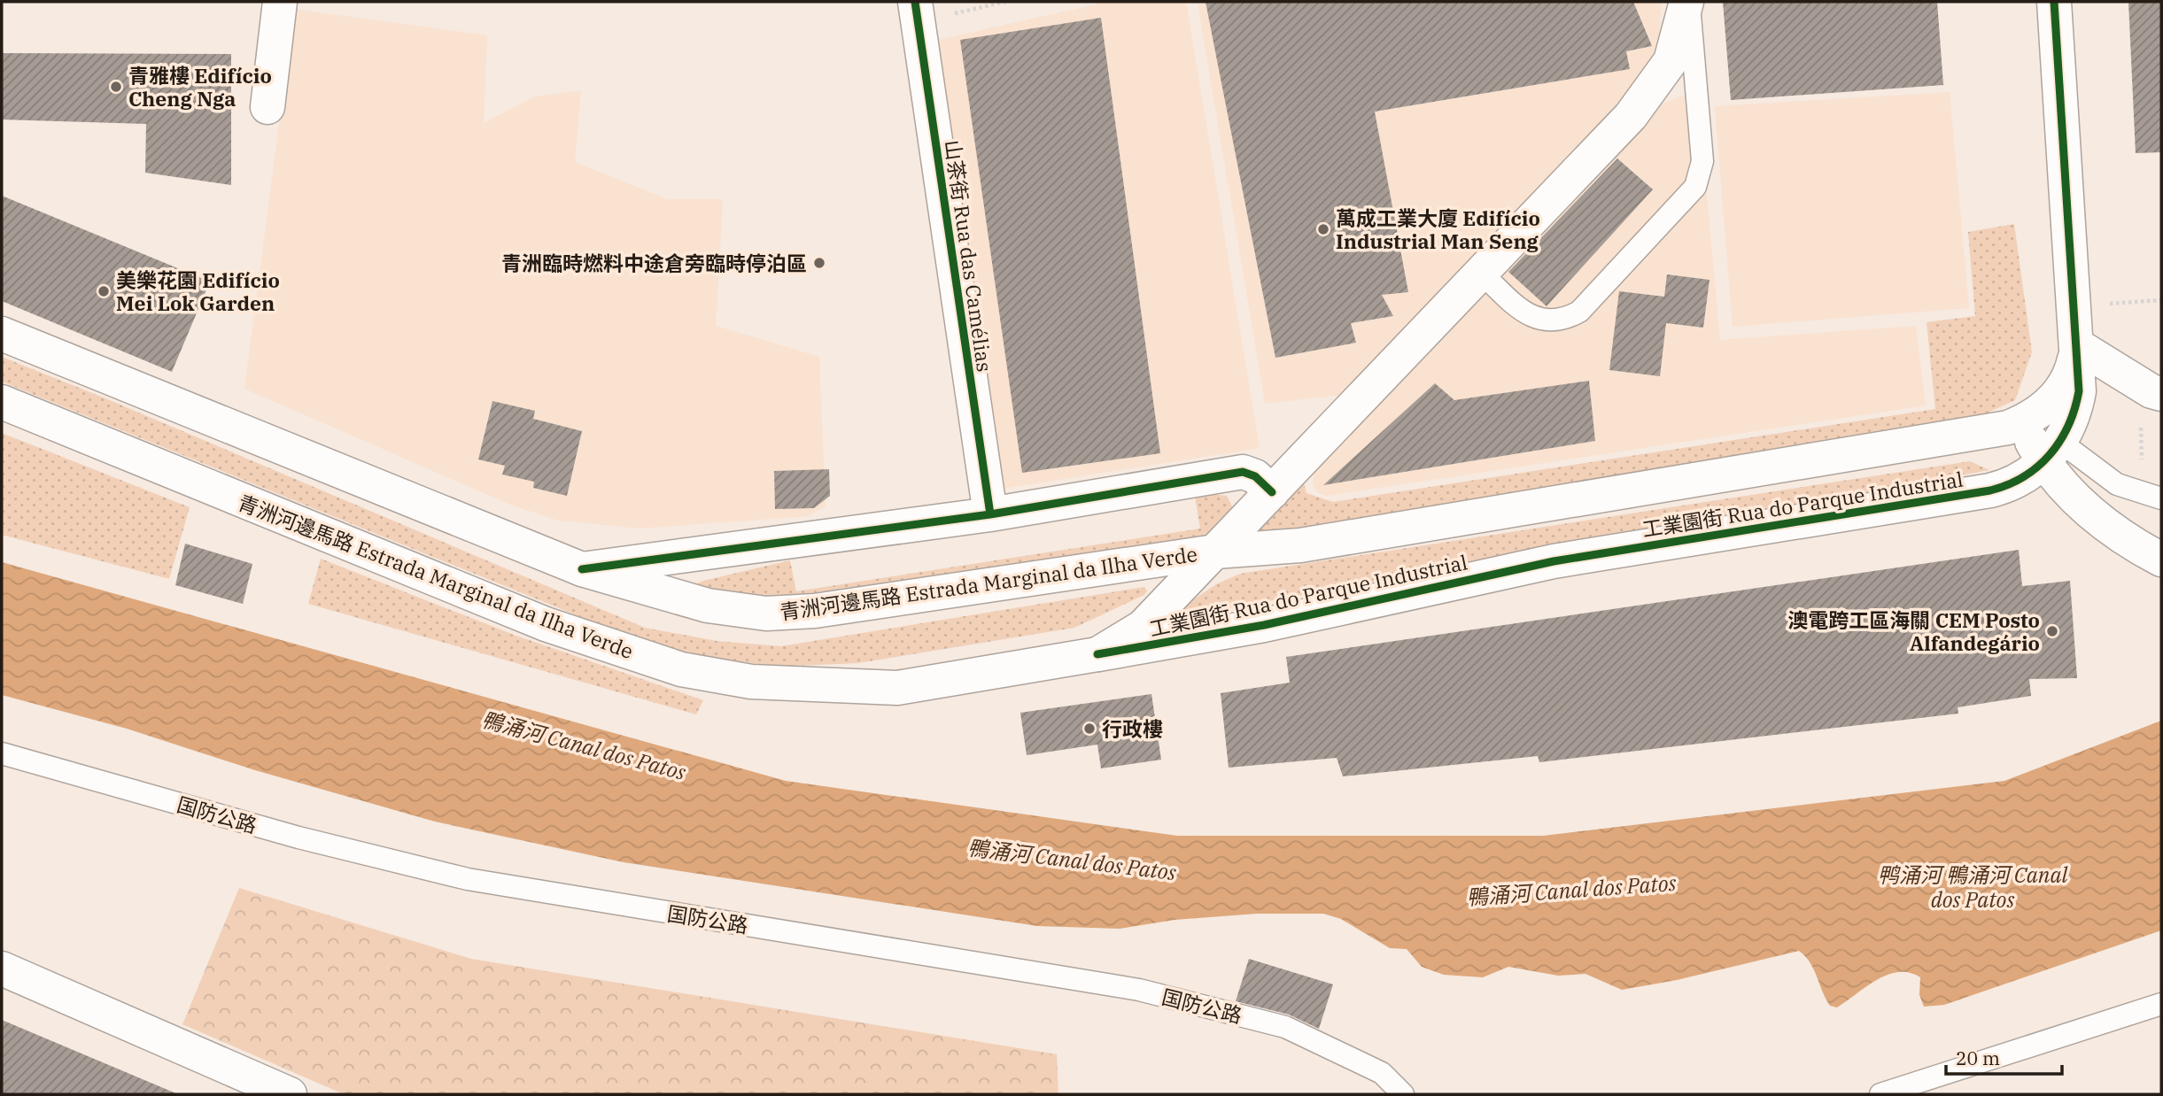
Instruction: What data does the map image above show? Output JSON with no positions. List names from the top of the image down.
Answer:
{
  "streets": {
    "street": ["山茶街 Rua das Camélias", "工業園街 Rua do Parque Industrial", "青洲河邊馬路 Estrada Marginal da Ilha Verde"],
    "lane": ["国防公路"]
  },
  "crossings": [
    ["山茶街 Rua das Camélias", "青洲河邊馬路 Estrada Marginal da Ilha Verde"],
    ["工業園街 Rua do Parque Industrial", "青洲河邊馬路 Estrada Marginal da Ilha Verde"]
  ],
  "water": ["鴨涌河 Canal dos Patos", "鸭涌河 鴨涌河 Canal dos Patos"],
  "places": [
    "青雅樓 Edifício Cheng Nga",
    "萬成工業大廈 Edifício Industrial Man Seng",
    "青洲臨時燃料中途倉旁臨時停泊區",
    "美樂花園 Edifício Mei Lok Garden",
    "澳電跨工區海關 CEM Posto Alfandegário",
    "行政樓"
  ],
  "scale_bar": "20 m"
}
